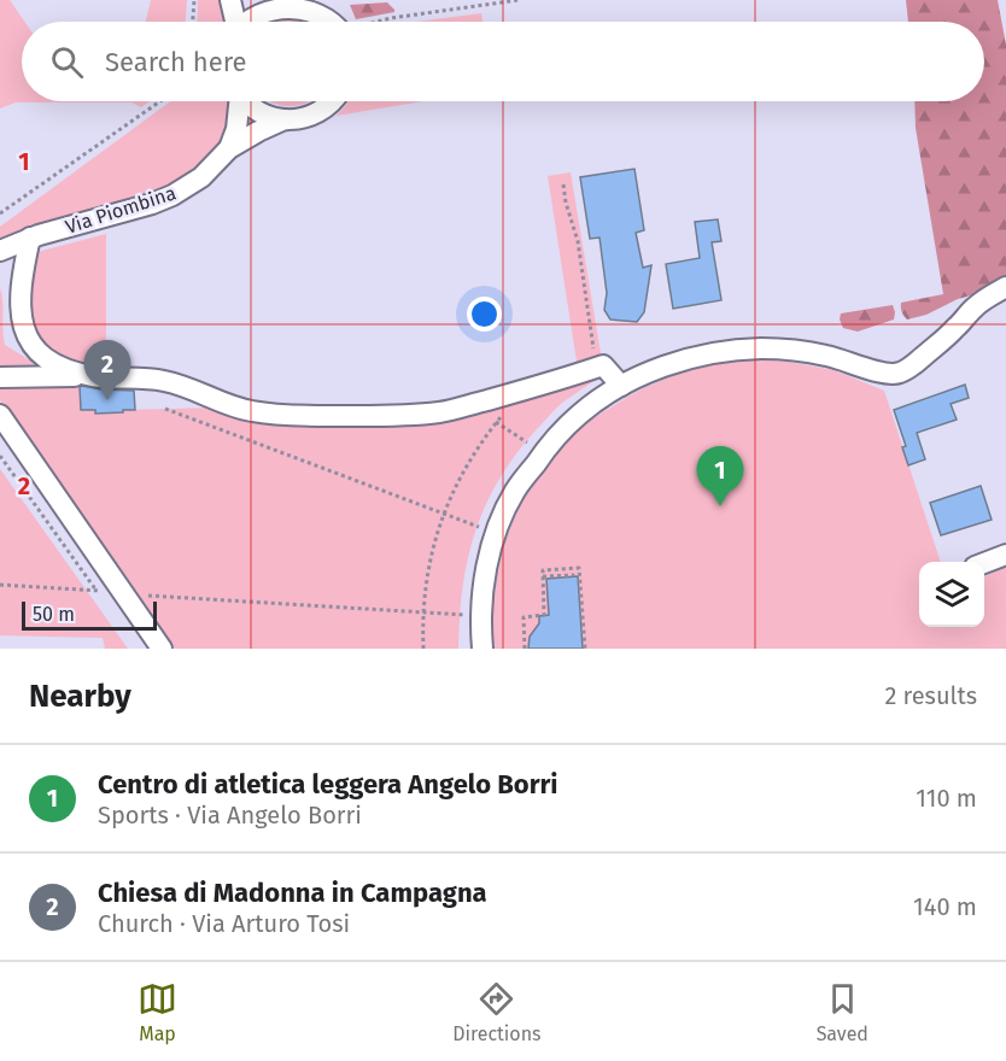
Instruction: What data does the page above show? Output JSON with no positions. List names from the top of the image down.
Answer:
{
  "streets": {
    "street": ["Via Piombina"]
  },
  "scale_bar": "50 m",
  "page": {
    "search": "Search here",
    "pins": ["2", "1"],
    "scale": "50 m",
    "heading": ["Nearby", "2 results"],
    "list": [
      {
        "mark": "1",
        "name": "Centro di atletica leggera Angelo Borri",
        "note": "Sports · Via Angelo Borri",
        "value": "110 m"
      },
      {
        "mark": "2",
        "name": "Chiesa di Madonna in Campagna",
        "note": "Church · Via Arturo Tosi",
        "value": "140 m"
      }
    ],
    "nav": ["Map", "Directions", "Saved"]
  },
  "grid": {
    "rows": ["1", "2"]
  }
}
